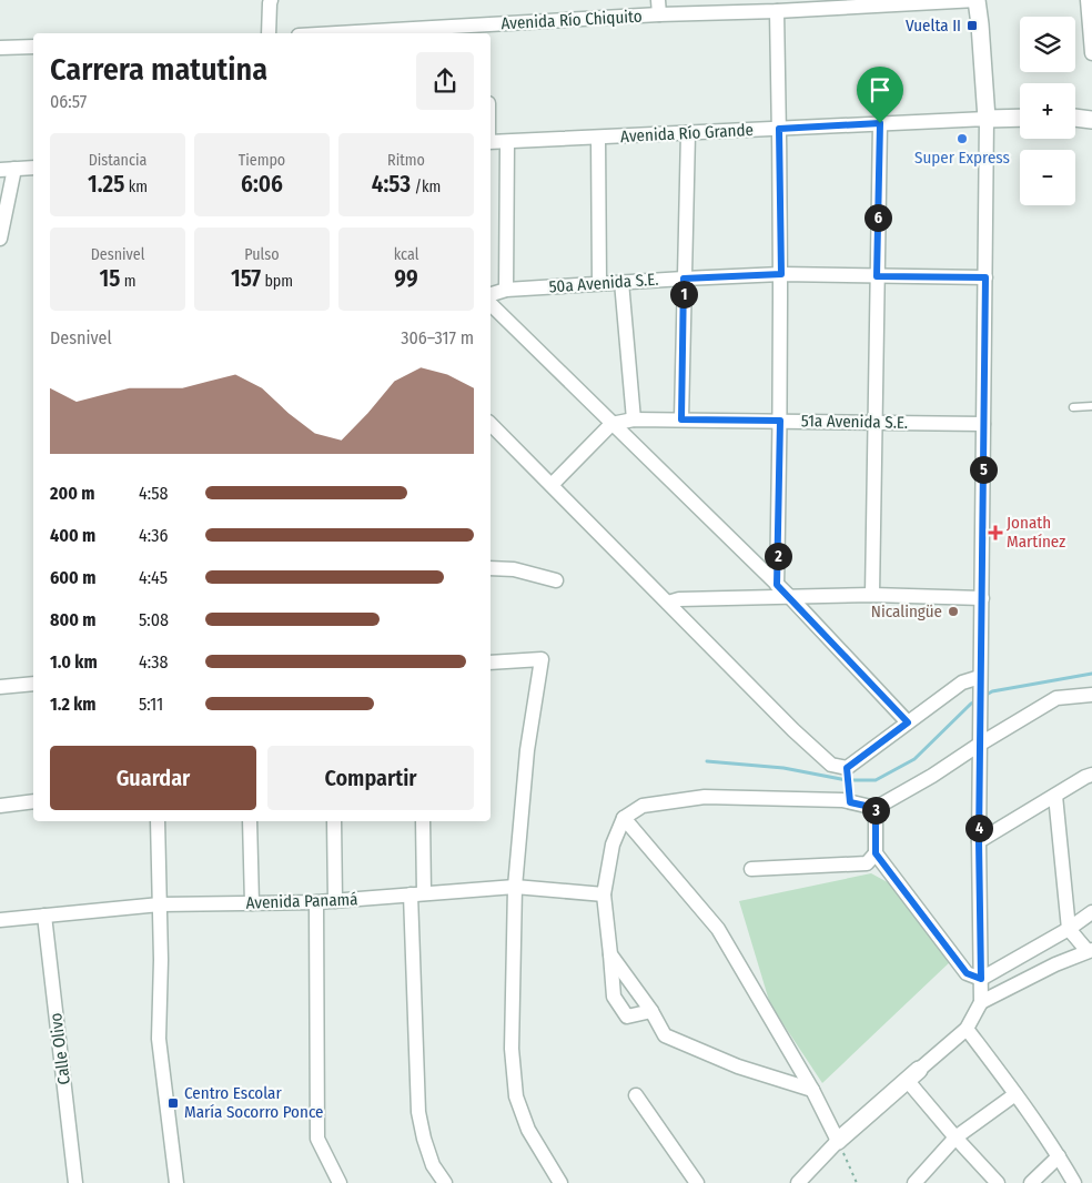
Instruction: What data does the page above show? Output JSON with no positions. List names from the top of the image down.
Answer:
{
  "streets": {
    "street": [
      "Avenida Río Chiquito",
      "Avenida Río Grande",
      "50a Avenida S.E.",
      "51a Avenida S.E.",
      "Avenida Panamá",
      "Calle Olivo"
    ]
  },
  "crossings": [
    ["Avenida Panamá", "Calle Olivo"]
  ],
  "places": {
    "transit": ["Vuelta II", "Centro Escolar María Socorro Ponce"],
    "other": ["Super Express", "Nicalingüe"],
    "health": ["Jonath Martínez"]
  },
  "page": {
    "map_buttons": ["+", "−"],
    "heading": ["Carrera matutina", "06:57"],
    "stats": [
      ["Distancia", "1.25 km"],
      ["Tiempo", "6:06"],
      ["Ritmo", "4:53 /km"],
      ["Desnivel", "15 m"],
      ["Pulso", "157 bpm"],
      ["kcal", "99"]
    ],
    "pins": [
      "6",
      "1",
      "5",
      "2",
      "3",
      "4"
    ],
    "chart": ["Desnivel", "306–317 m"],
    "list": [
      {
        "name": "200 m",
        "note": "4:58"
      },
      {
        "name": "400 m",
        "note": "4:36"
      },
      {
        "name": "600 m",
        "note": "4:45"
      },
      {
        "name": "800 m",
        "note": "5:08"
      },
      {
        "name": "1.0 km",
        "note": "4:38"
      },
      {
        "name": "1.2 km",
        "note": "5:11"
      }
    ],
    "buttons": ["Guardar", "Compartir"]
  }
}
